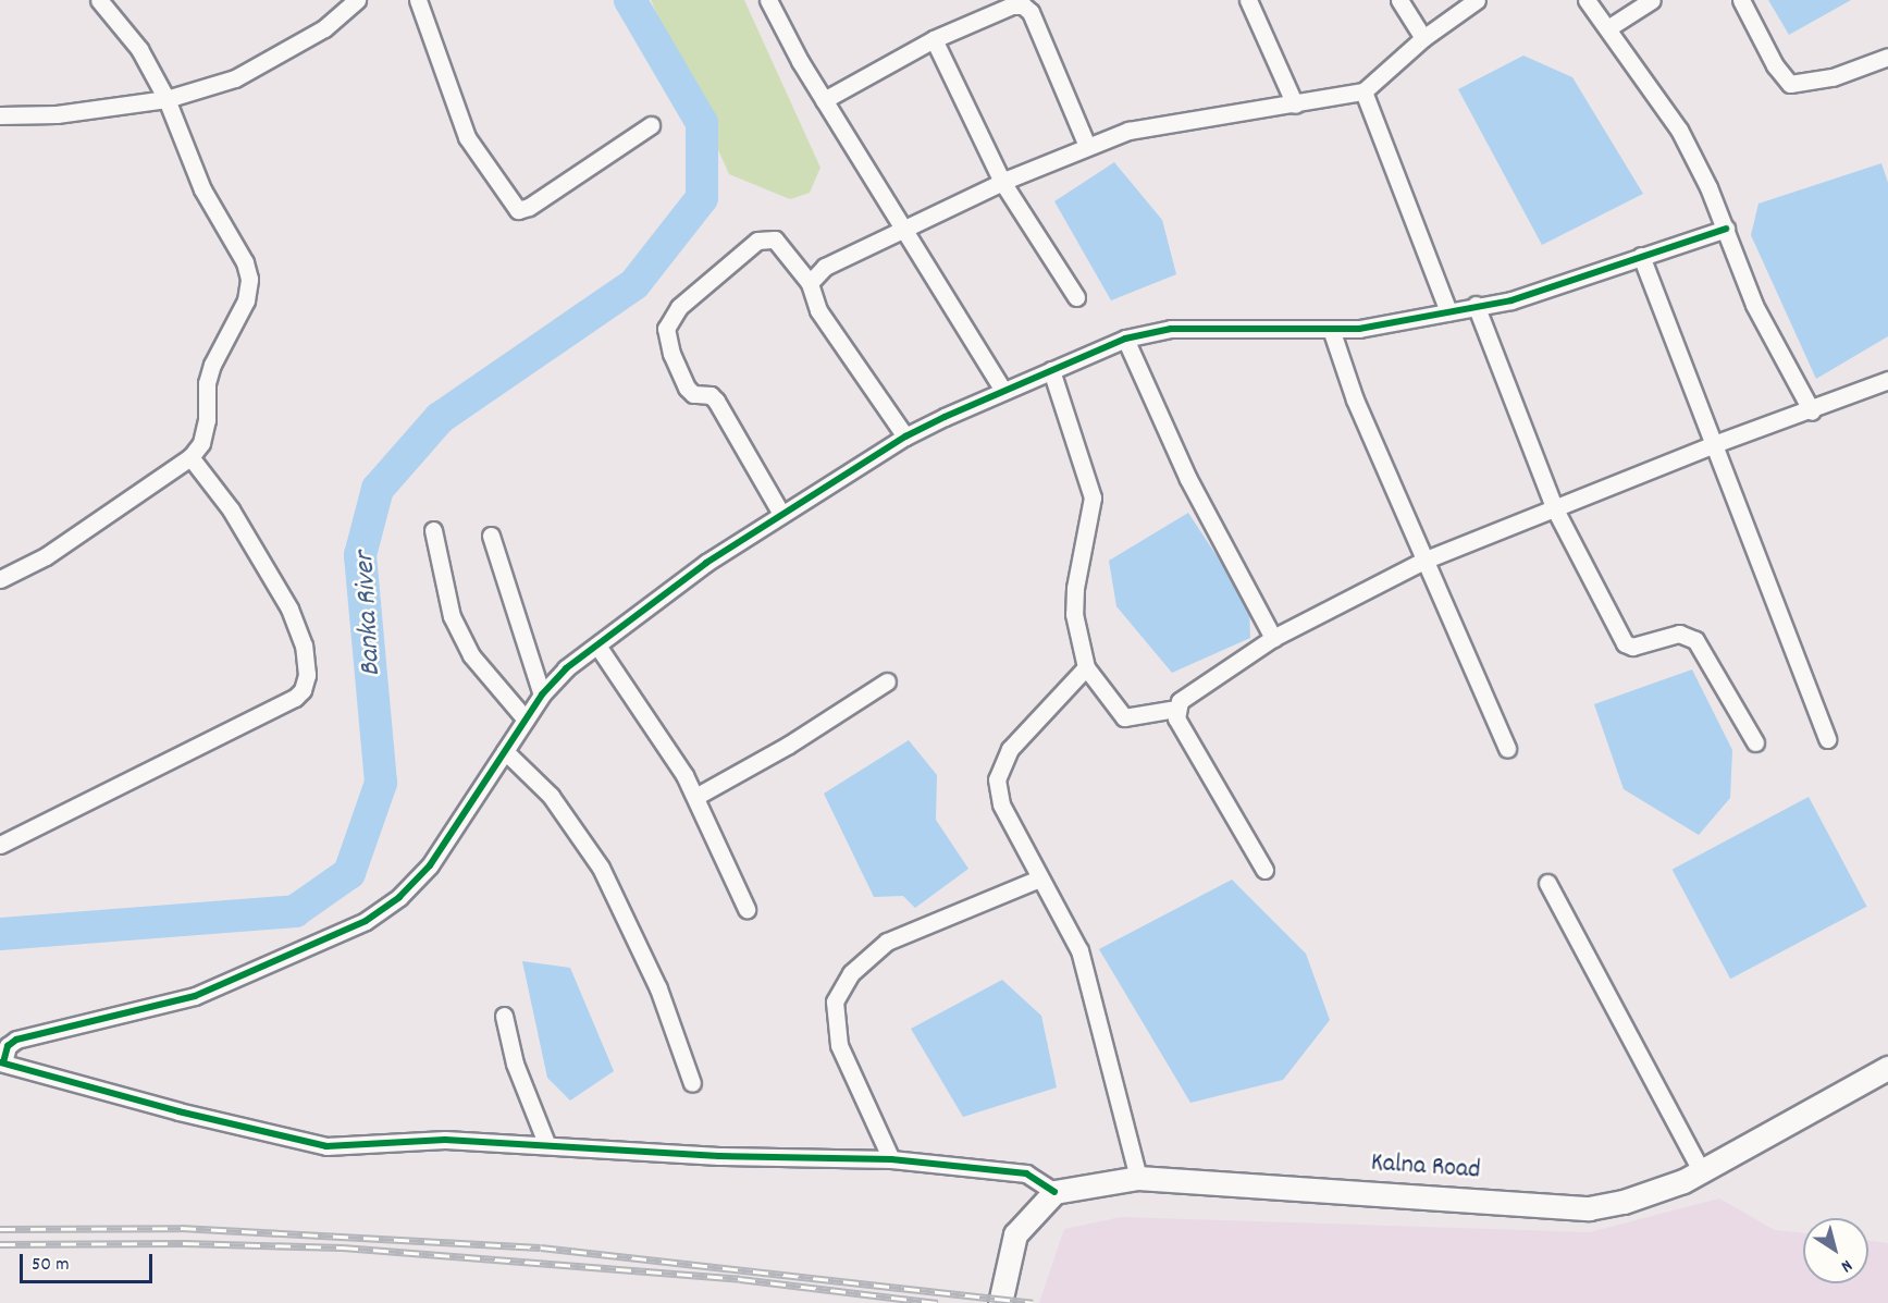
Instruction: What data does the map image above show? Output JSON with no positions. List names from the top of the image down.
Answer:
{
  "streets": {
    "street": ["Kalna Road"]
  },
  "water": ["Banka River"],
  "scale_bar": "50 m",
  "north": "bottom right"
}
